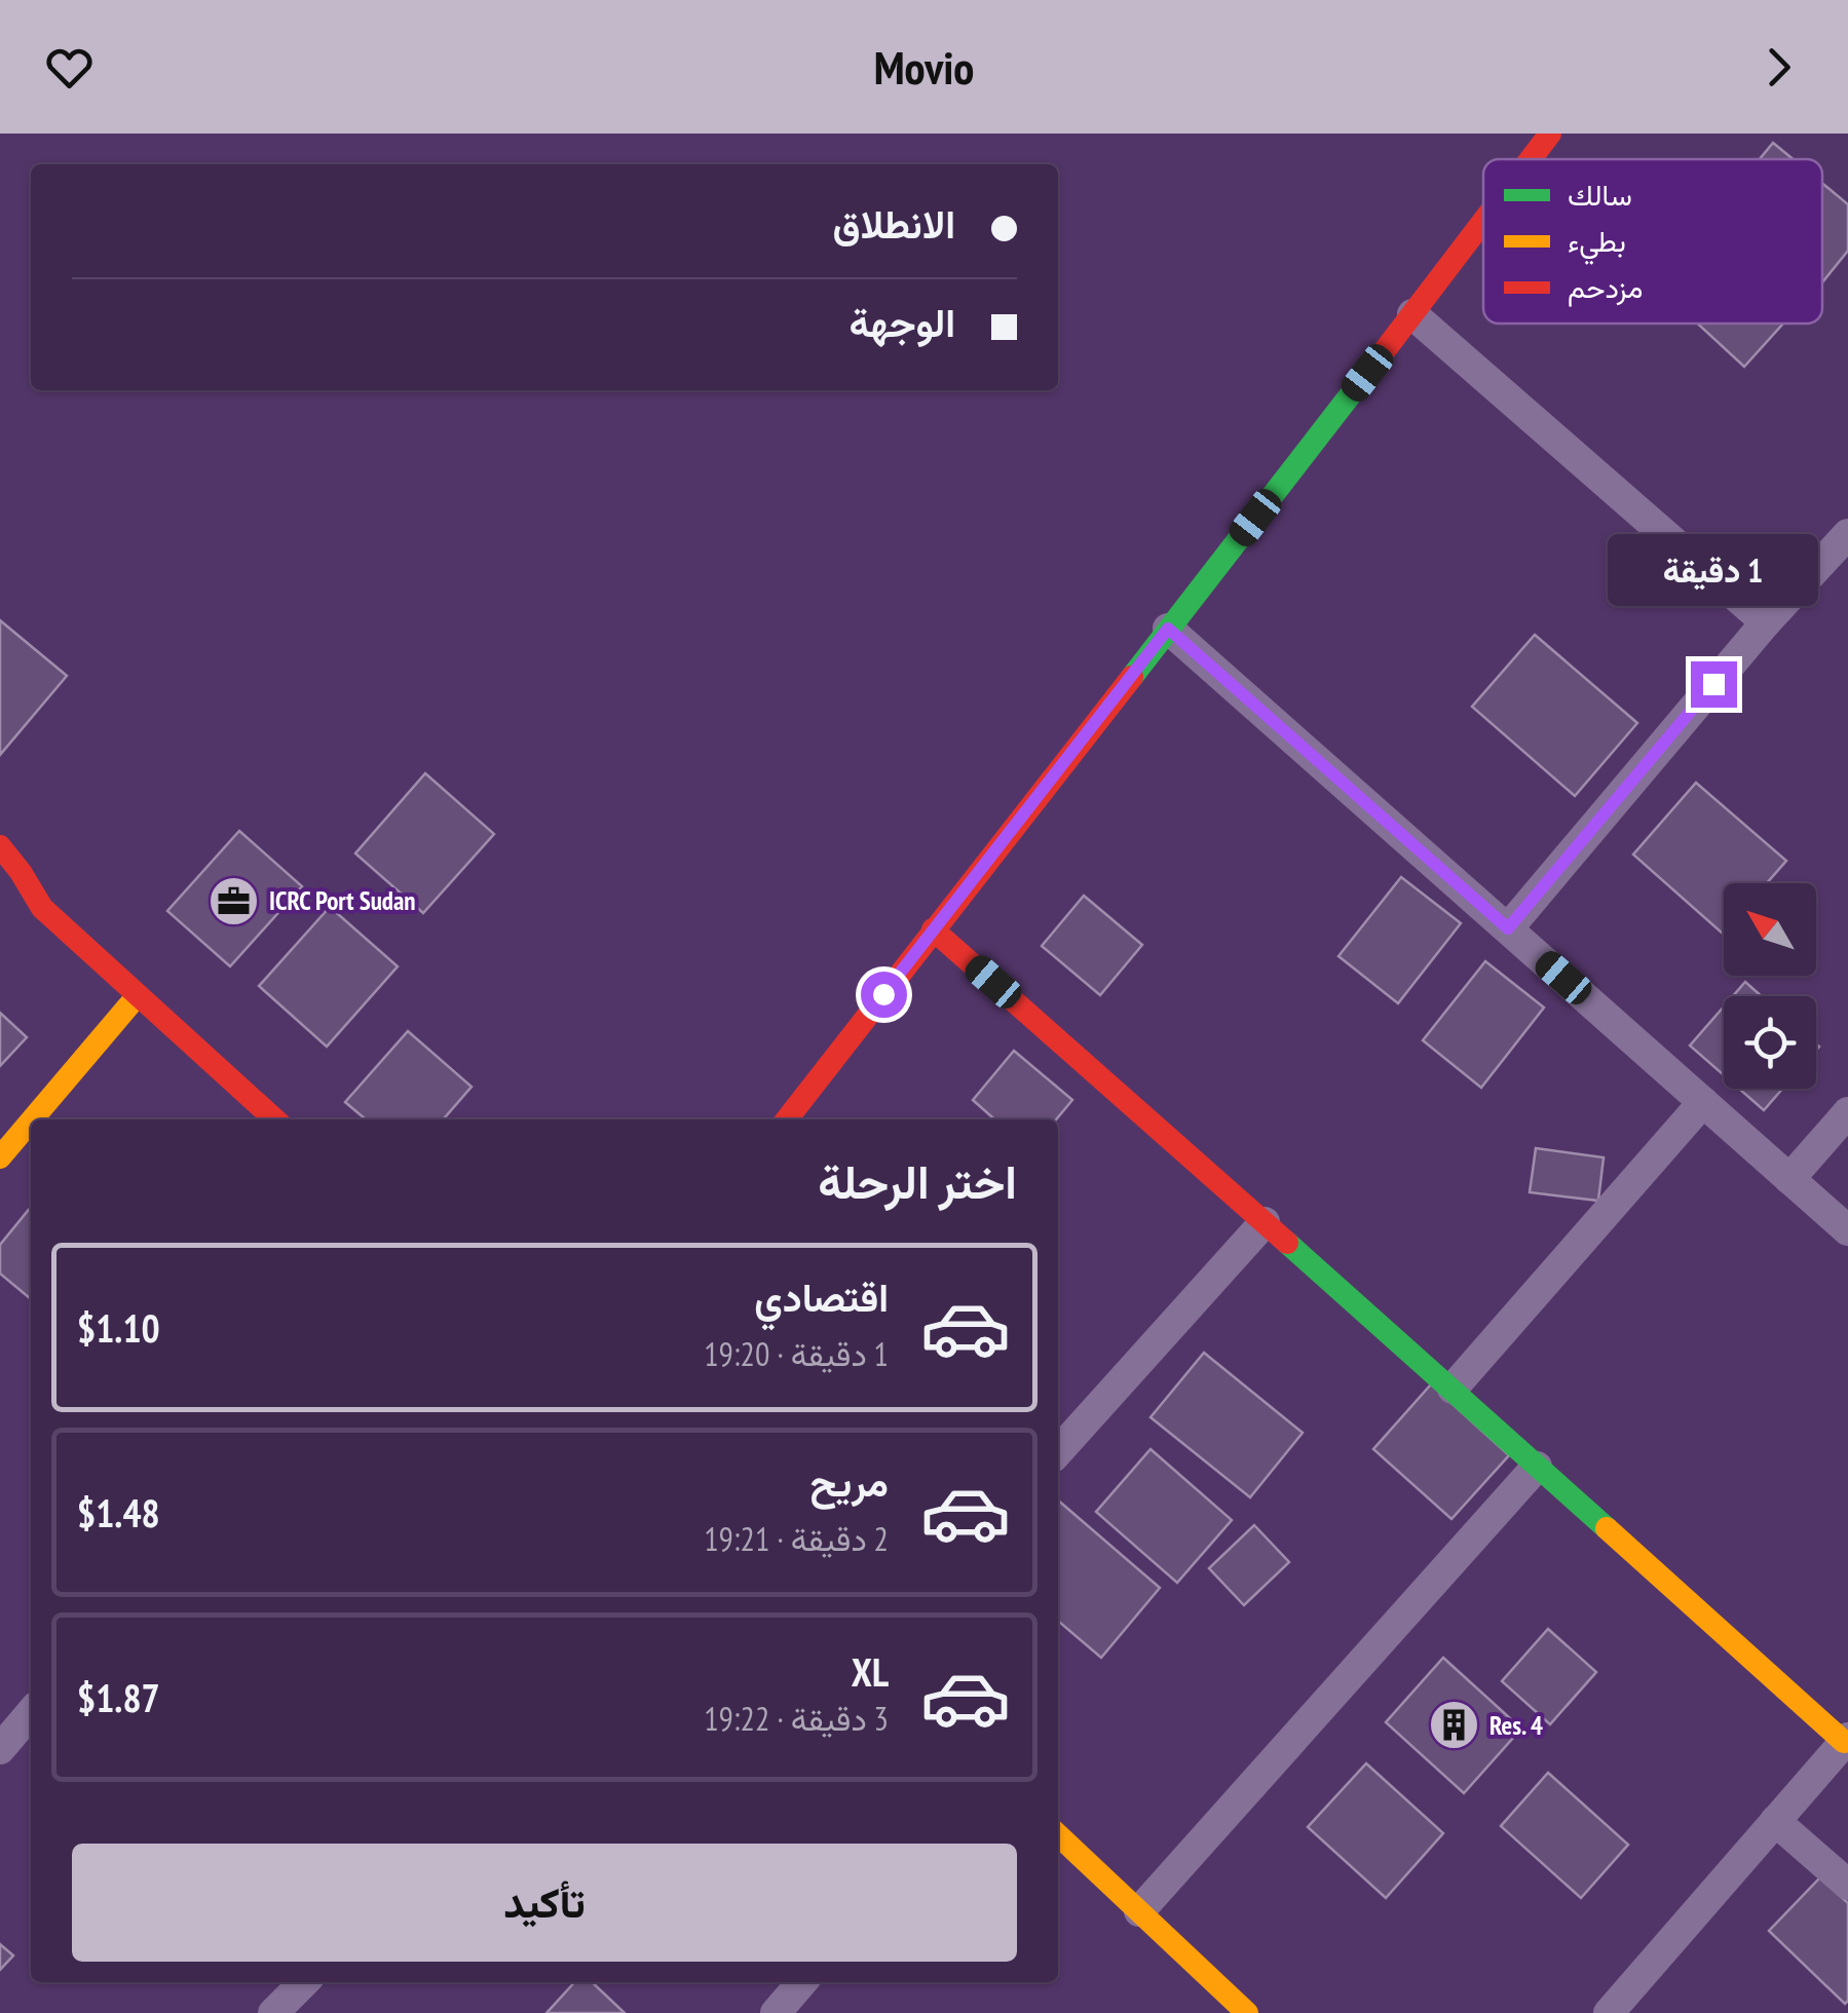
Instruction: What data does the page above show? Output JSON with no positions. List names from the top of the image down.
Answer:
{
  "places": {
    "office": ["ICRC Port Sudan"],
    "building": ["Res. 4"]
  },
  "legend": ["سالك", "بطيء", "مزدحم"],
  "north": "top left",
  "page": {
    "header": "Movio",
    "banner": ["الانطلاق", "الوجهة"],
    "bubble": "1 دقيقة",
    "heading": "اختر الرحلة",
    "list": [
      {
        "name": "اقتصادي",
        "note": "1 دقيقة · 19:20",
        "value": "$1.10"
      },
      {
        "name": "مريح",
        "note": "2 دقيقة · 19:21",
        "value": "$1.48"
      },
      {
        "name": "XL",
        "note": "3 دقيقة · 19:22",
        "value": "$1.87"
      }
    ],
    "buttons": "تأكيد"
  }
}
